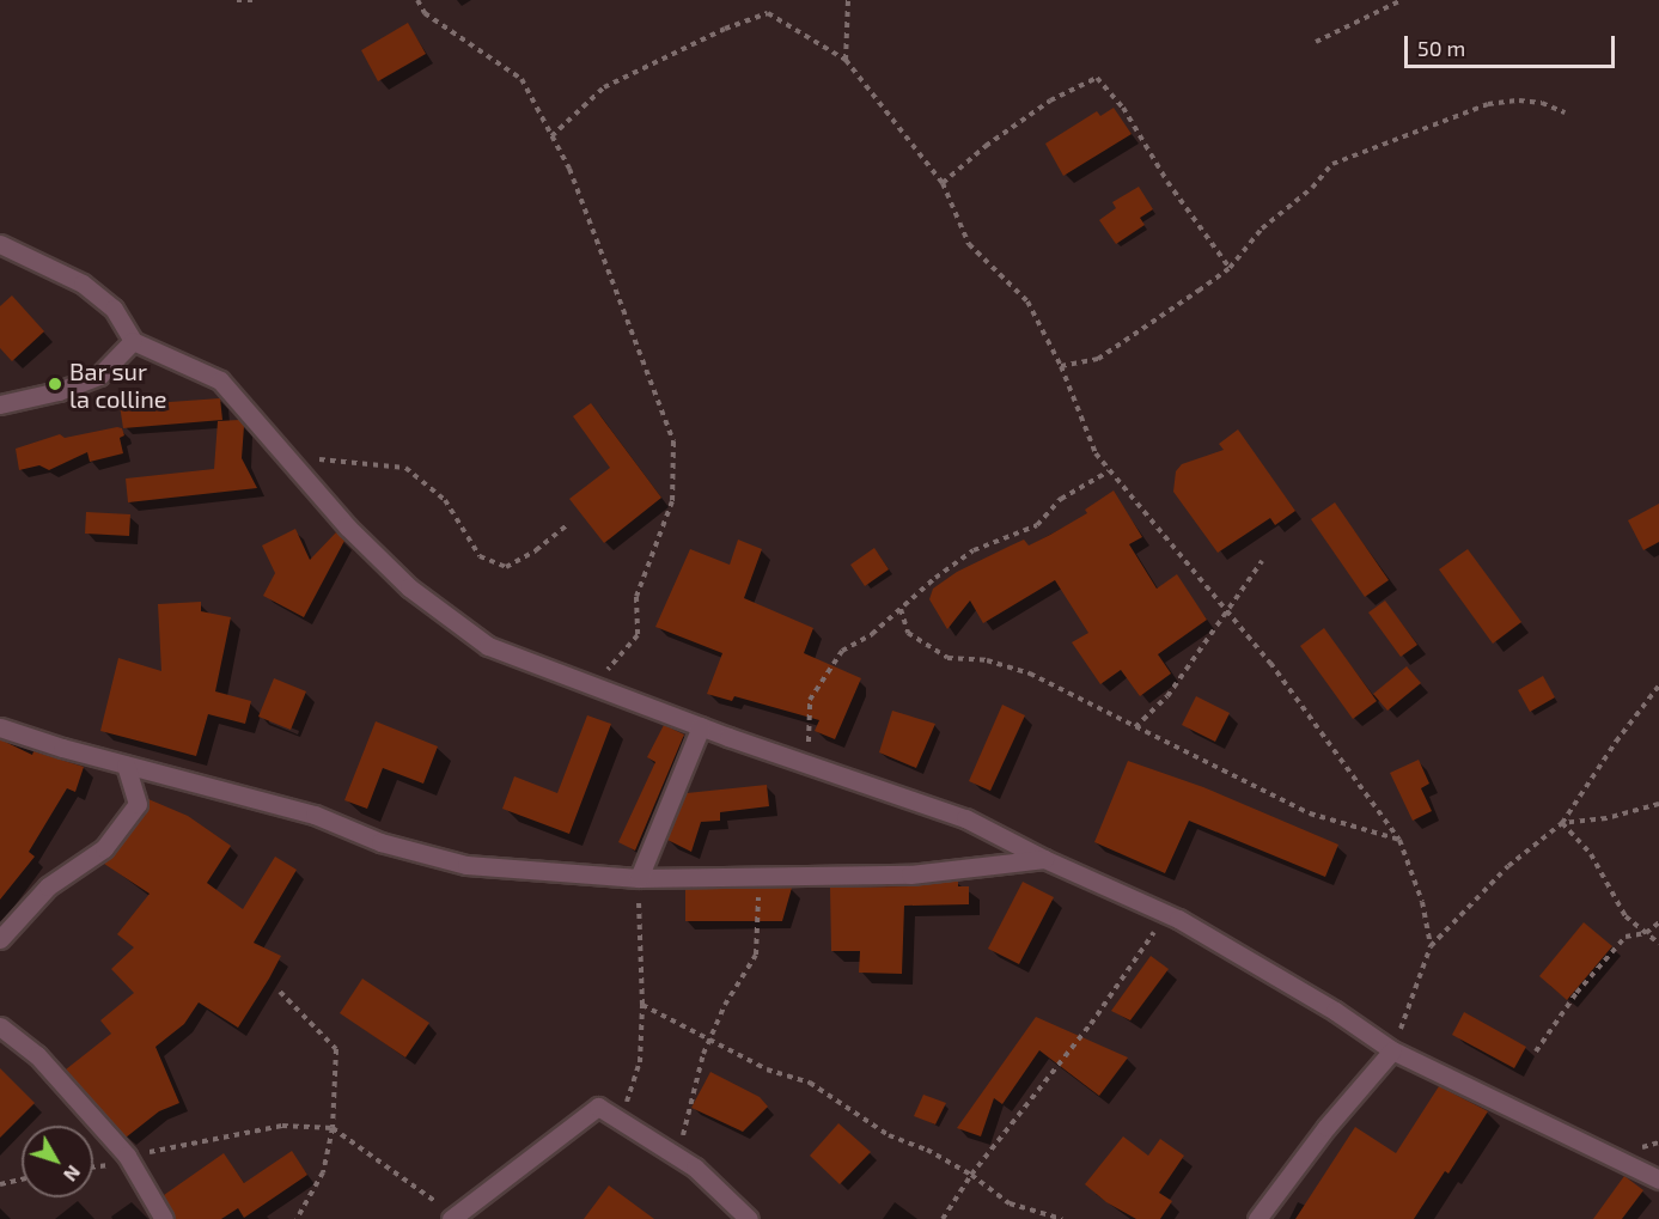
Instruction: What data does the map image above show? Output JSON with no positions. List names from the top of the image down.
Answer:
{
  "places": ["Bar sur la colline"],
  "scale_bar": "50 m",
  "north": "bottom right"
}
